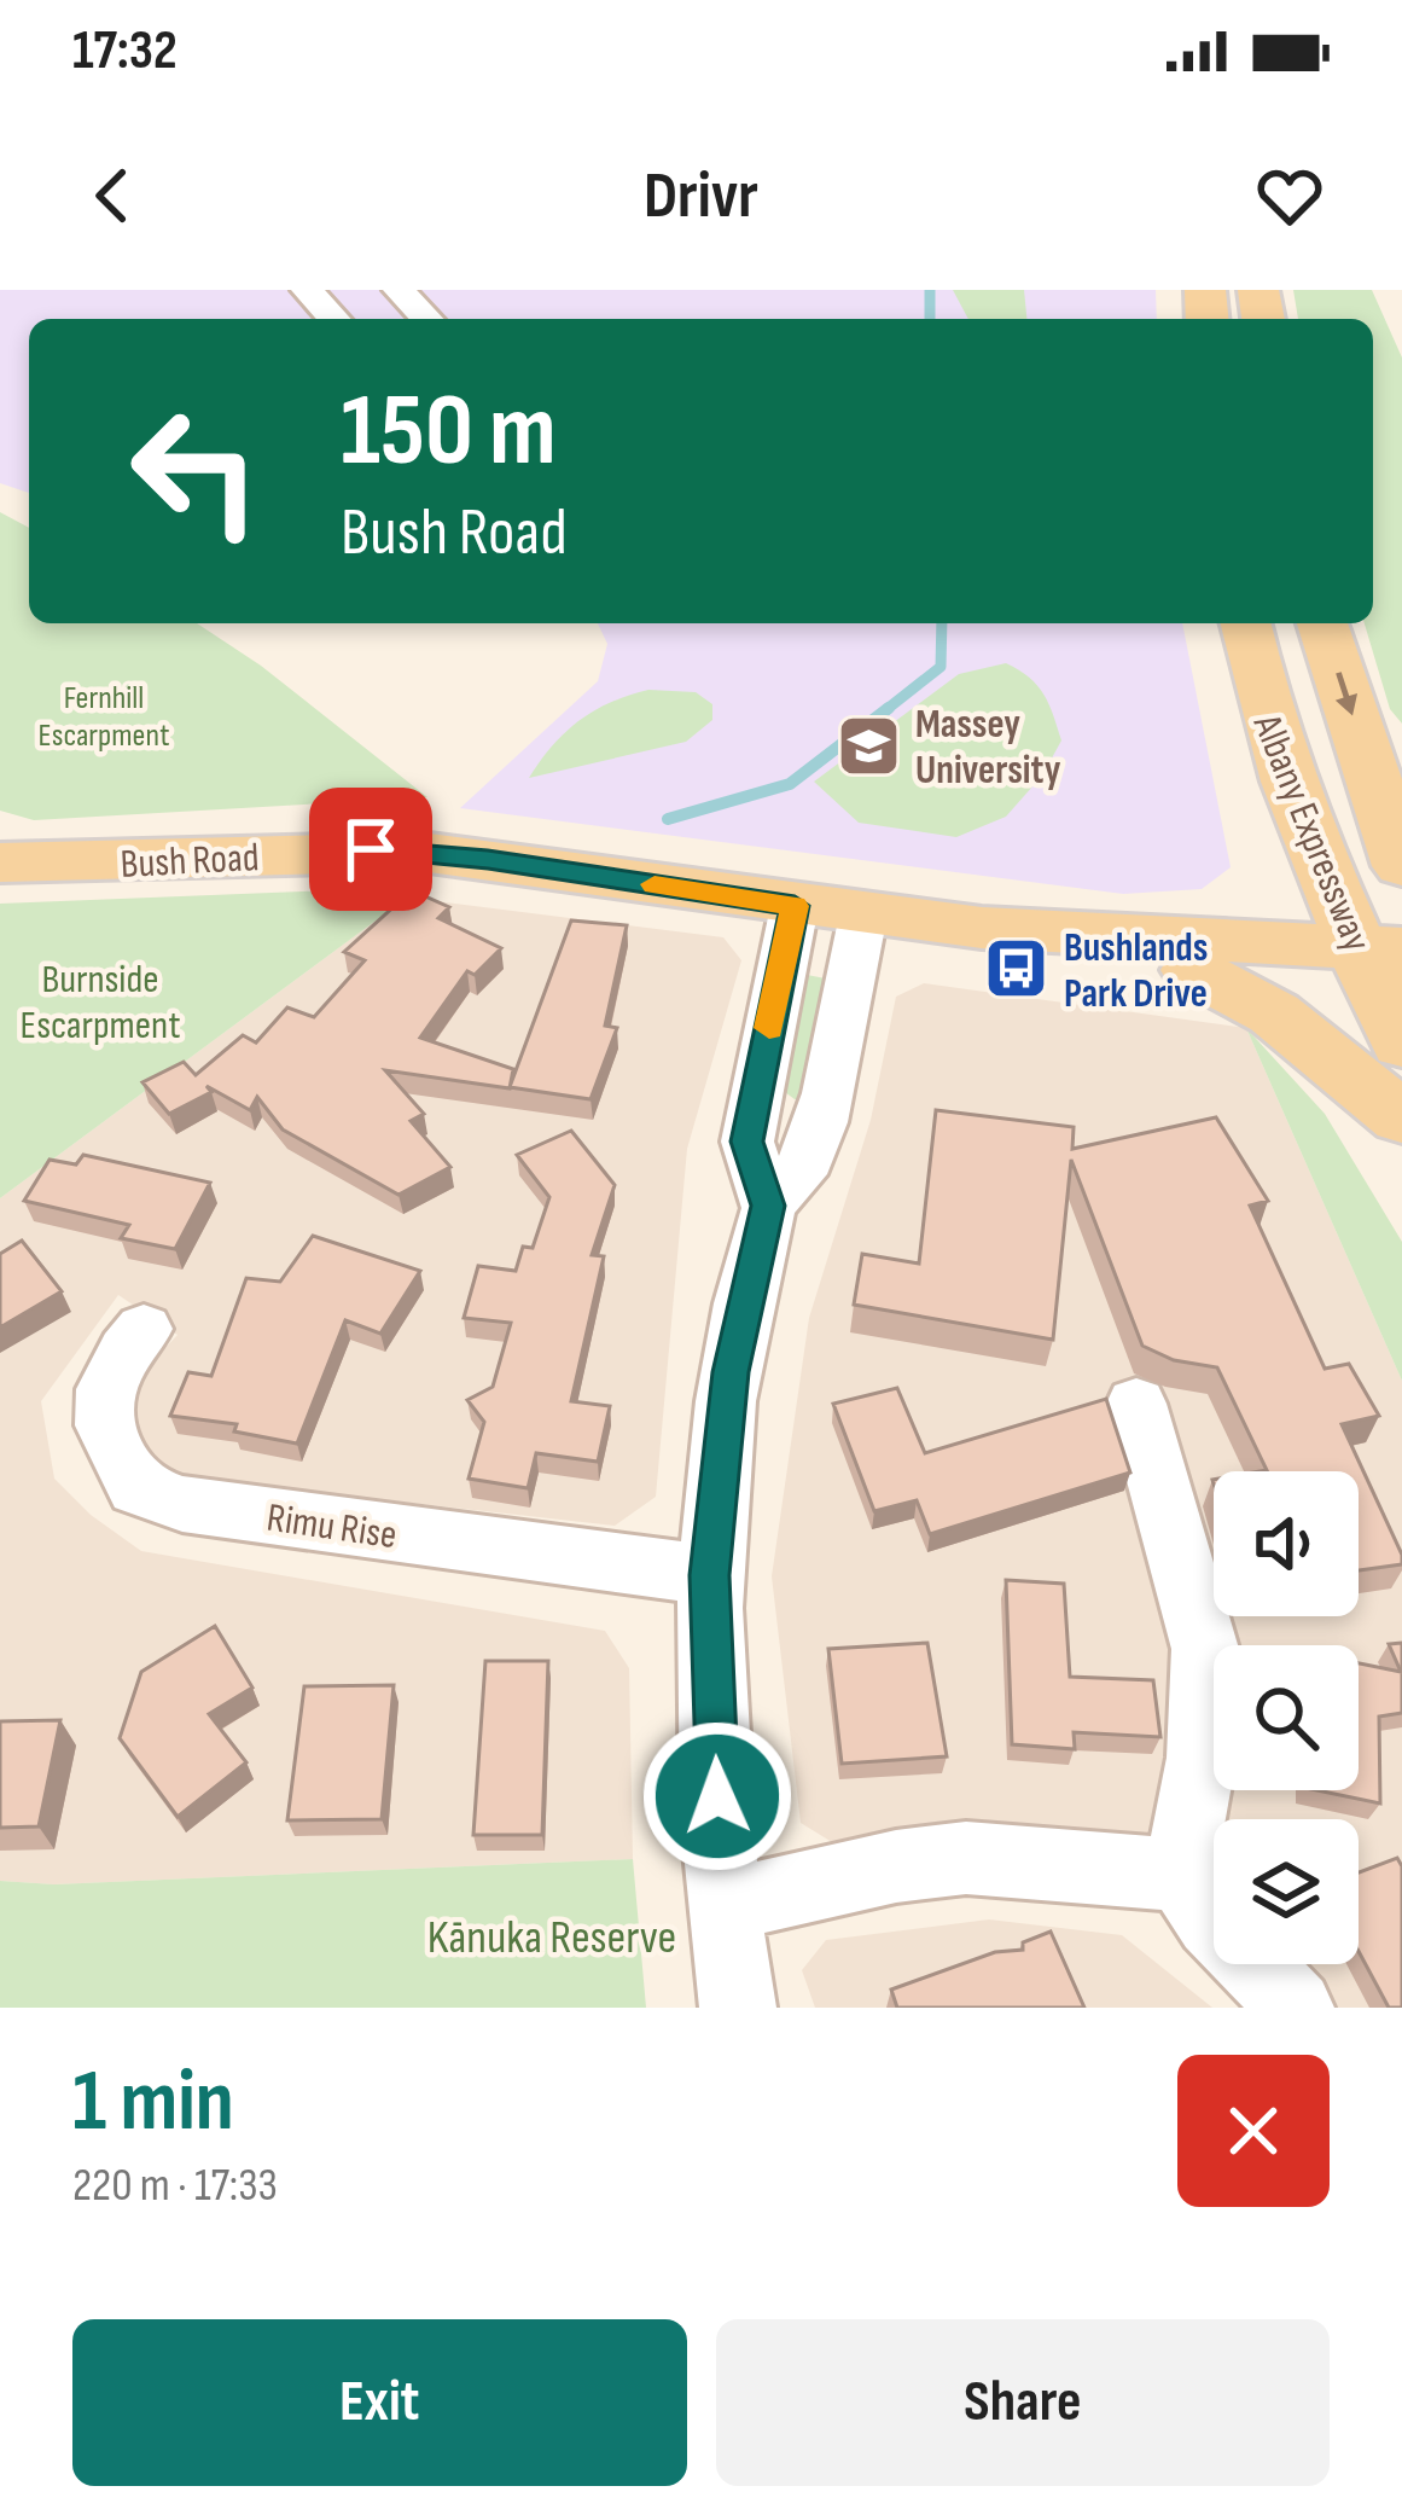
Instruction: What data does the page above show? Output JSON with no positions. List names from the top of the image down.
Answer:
{
  "streets": {
    "main road": ["Albany Expressway", "Bush Road"],
    "street": ["Rimu Rise"]
  },
  "crossings": [
    ["Albany Expressway", "Bush Road"]
  ],
  "parks": ["Fernhill Escarpment", "Burnside Escarpment", "Kānuka Reserve"],
  "places": {
    "school or university": ["Massey University"],
    "bus stop": ["Bushlands Park Drive"]
  },
  "page": {
    "status": "17:32",
    "header": "Drivr",
    "turn": ["150 m", "Bush Road"],
    "heading": ["1 min", "220 m · 17:33"],
    "buttons": ["Exit", "Share"]
  }
}
